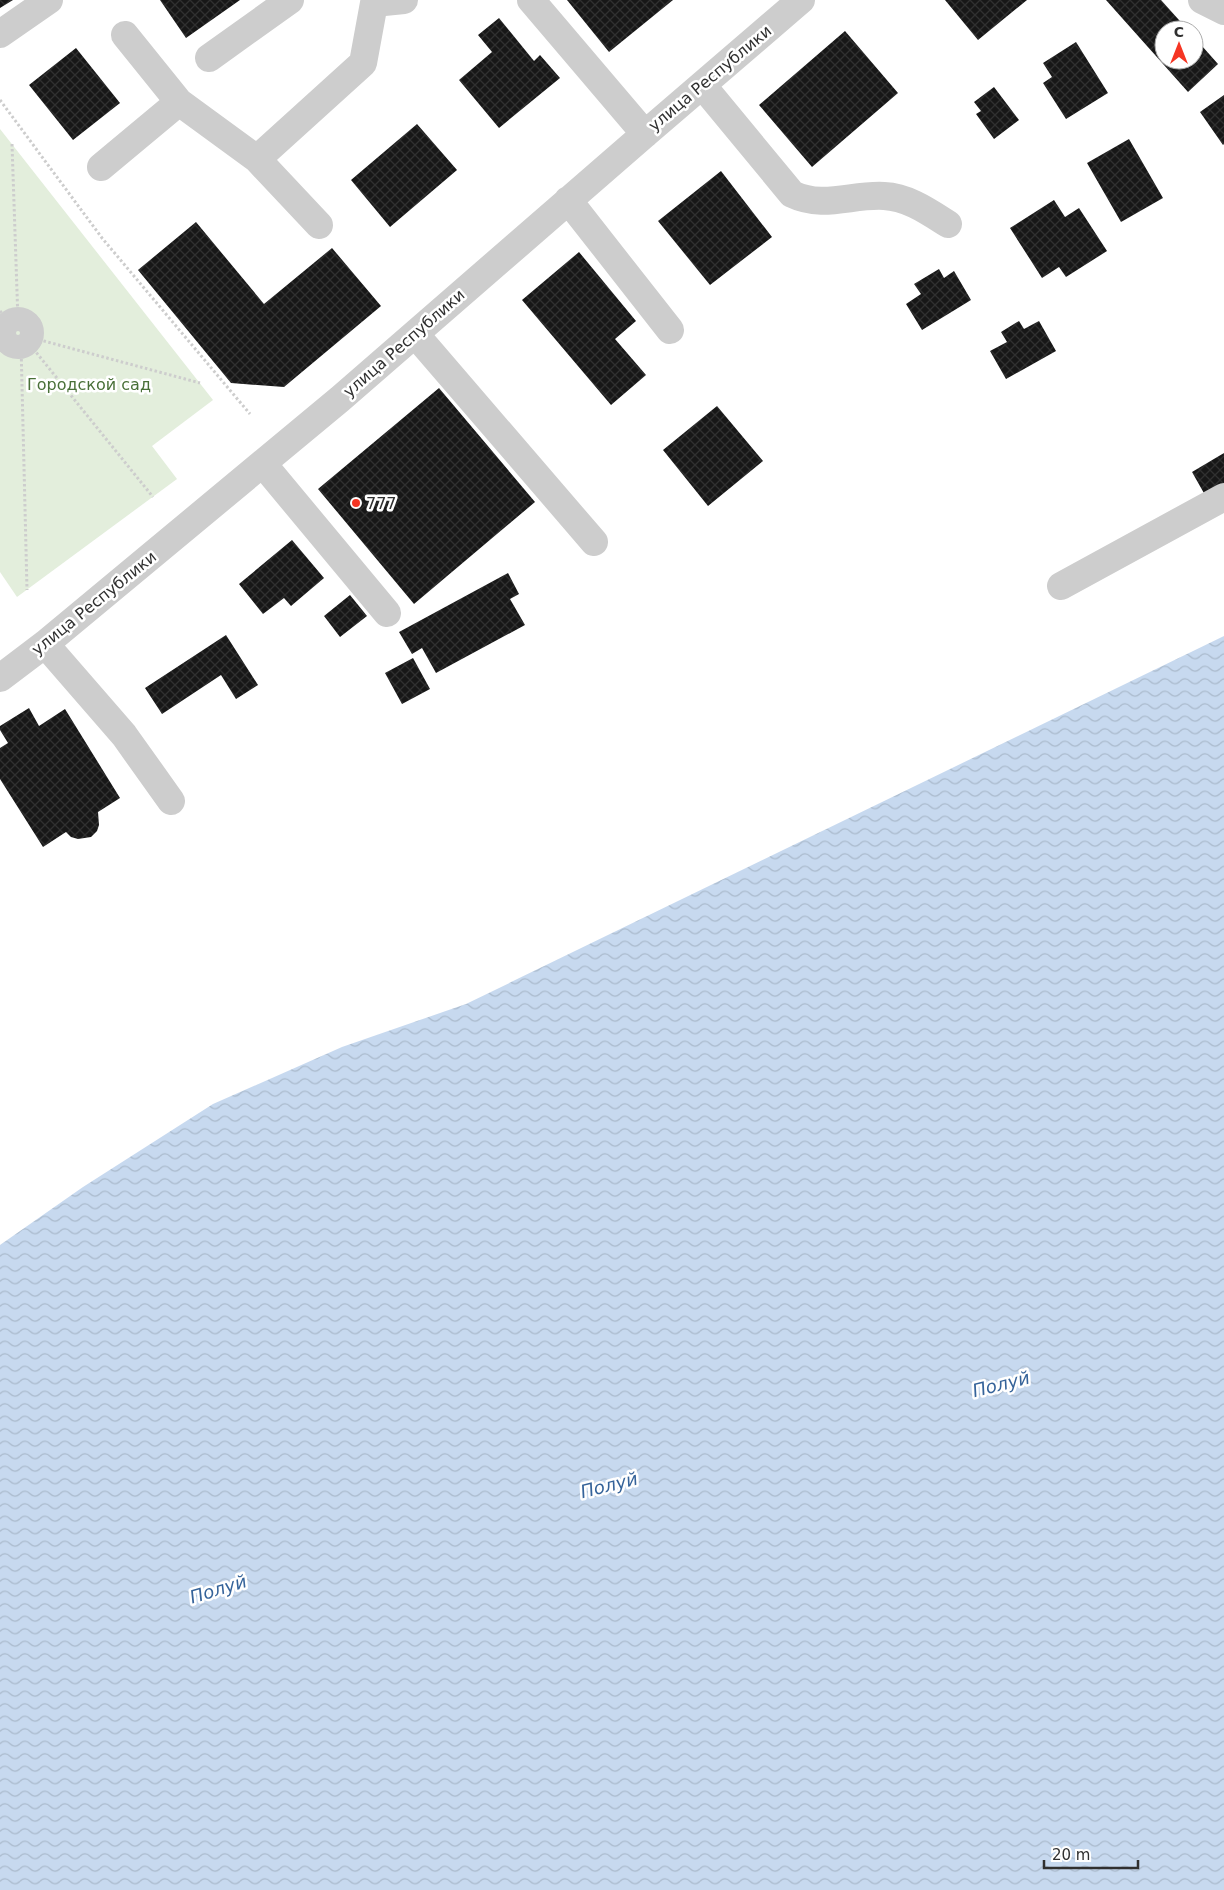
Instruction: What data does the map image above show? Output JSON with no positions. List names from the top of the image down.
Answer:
{
  "streets": {
    "street": ["улица Республики"]
  },
  "water": ["Полуй"],
  "parks": ["Городской сад"],
  "places": ["777"],
  "scale_bar": "20 m",
  "north": "top"
}
